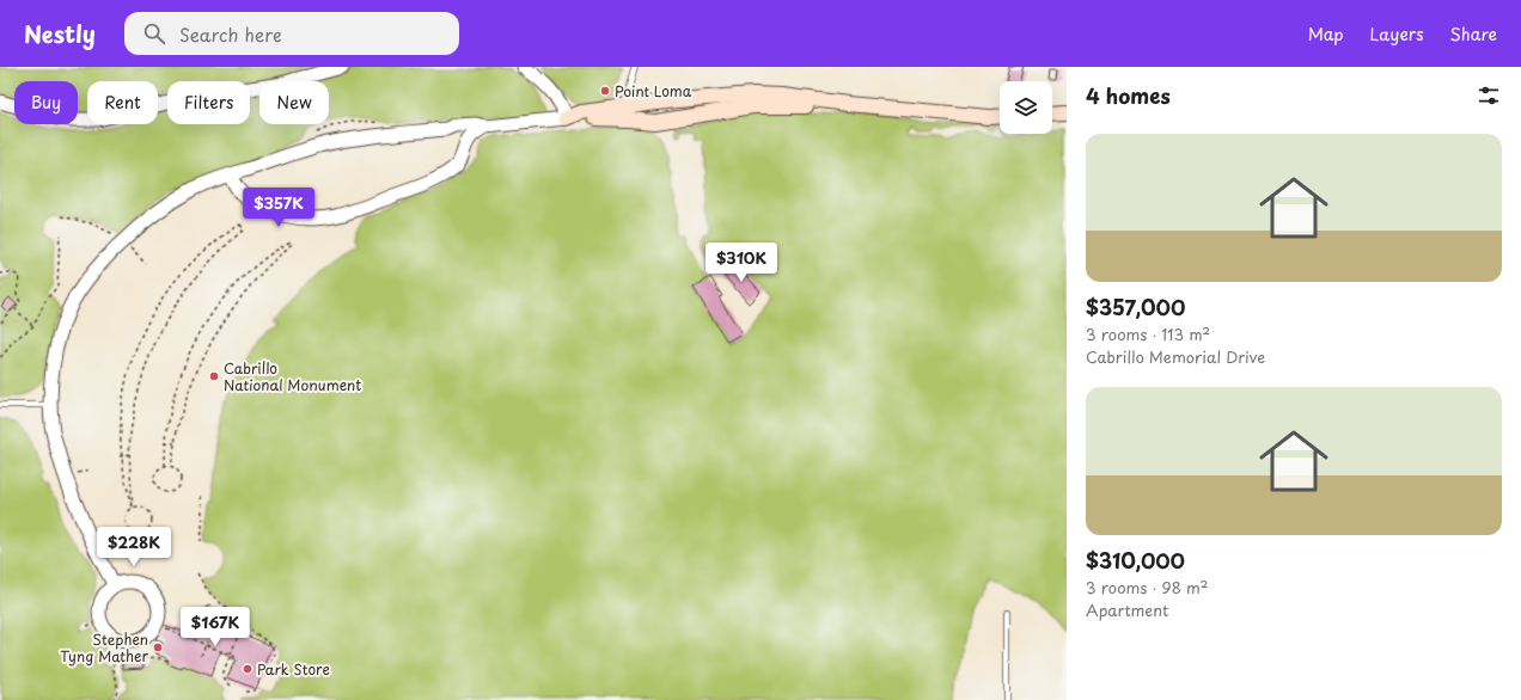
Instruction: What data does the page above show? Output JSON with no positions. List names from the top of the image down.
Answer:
{
  "places": [
    "Point Loma",
    "Cabrillo National Monument",
    "Stephen Tyng Mather",
    "Park Store"
  ],
  "page": {
    "header": "Nestly",
    "search": "Search here",
    "nav": ["Map", "Layers", "Share"],
    "heading": "4 homes",
    "chip": [
      "Buy",
      "Rent",
      "Filters",
      "New"
    ],
    "list": [
      {
        "name": "$357,000",
        "note": "3 rooms · 113 m² · Cabrillo Memorial Drive"
      },
      {
        "name": "$310,000",
        "note": "3 rooms · 98 m² · Apartment"
      }
    ],
    "price": [
      "$357K",
      "$310K",
      "$228K",
      "$167K"
    ]
  }
}
